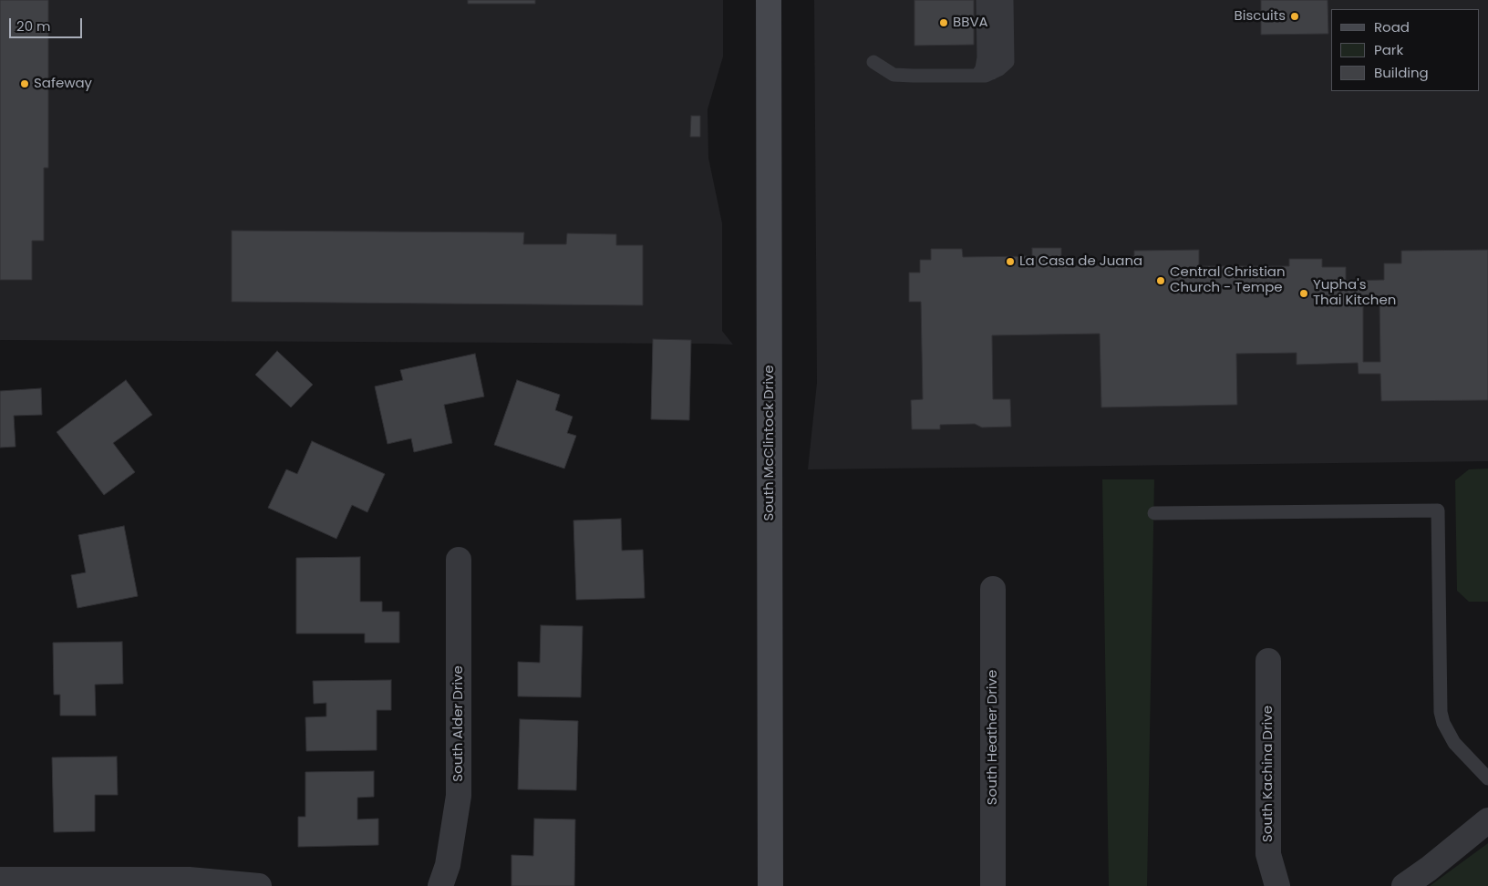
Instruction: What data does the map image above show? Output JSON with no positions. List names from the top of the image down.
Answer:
{
  "streets": {
    "main road": ["South McClintock Drive"],
    "street": ["South Alder Drive", "South Heather Drive", "South Kachina Drive"]
  },
  "places": [
    "Biscuits",
    "BBVA",
    "Safeway",
    "La Casa de Juana",
    "Central Christian Church - Tempe",
    "Yupha's Thai Kitchen"
  ],
  "legend": ["Road", "Park", "Building"],
  "scale_bar": "20 m"
}
